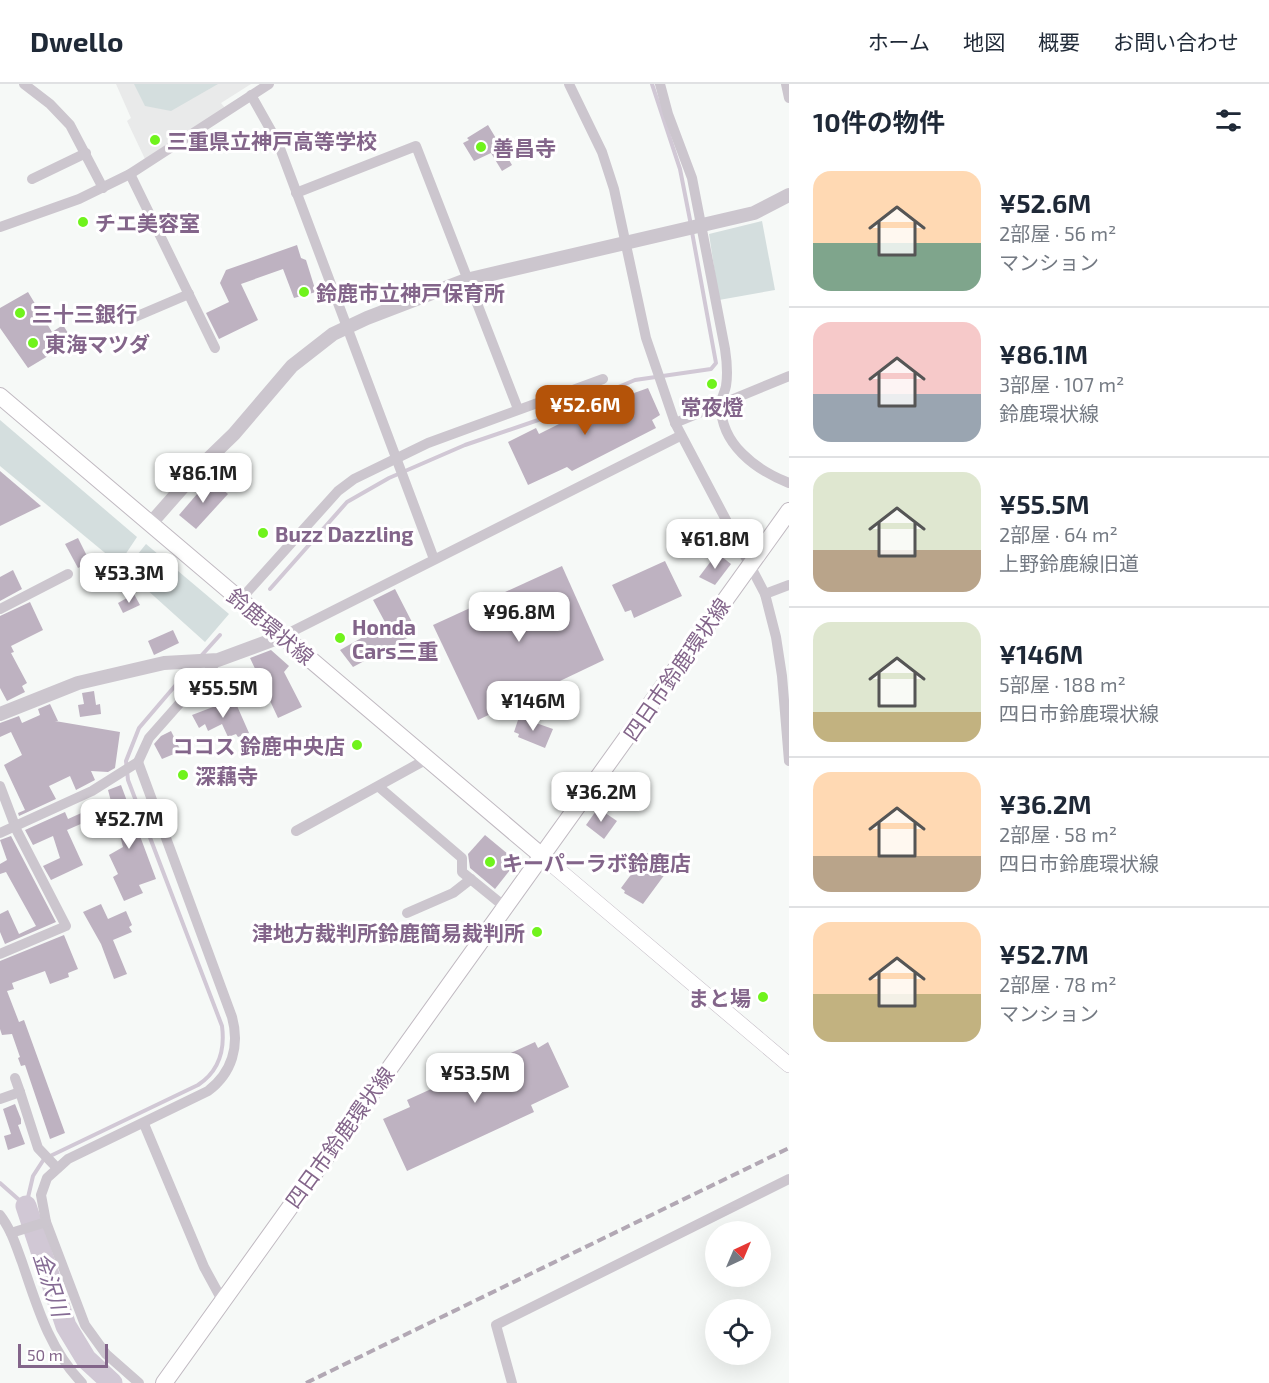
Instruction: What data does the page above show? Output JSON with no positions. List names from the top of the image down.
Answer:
{
  "streets": {
    "main road": ["鈴鹿環状線", "四日市鈴鹿環状線"]
  },
  "crossings": [
    ["鈴鹿環状線", "四日市鈴鹿環状線"]
  ],
  "water": ["金沢川"],
  "places": [
    "三重県立神戸高等学校",
    "善昌寺",
    "チエ美容室",
    "鈴鹿市立神戸保育所",
    "三十三銀行",
    "東海マツダ",
    "常夜燈",
    "Buzz Dazzling",
    "Honda Cars三重",
    "ココス 鈴鹿中央店",
    "深藕寺",
    "キーパーラボ鈴鹿店",
    "津地方裁判所鈴鹿簡易裁判所",
    "まと場"
  ],
  "scale_bar": "50 m",
  "north": "top right",
  "page": {
    "header": "Dwello",
    "nav": [
      "ホーム",
      "地図",
      "概要",
      "お問い合わせ"
    ],
    "heading": "10件の物件",
    "list": [
      {
        "name": "¥52.6M",
        "note": "2部屋 · 56 m² · マンション"
      },
      {
        "name": "¥86.1M",
        "note": "3部屋 · 107 m² · 鈴鹿環状線"
      },
      {
        "name": "¥55.5M",
        "note": "2部屋 · 64 m² · 上野鈴鹿線旧道"
      },
      {
        "name": "¥146M",
        "note": "5部屋 · 188 m² · 四日市鈴鹿環状線"
      },
      {
        "name": "¥36.2M",
        "note": "2部屋 · 58 m² · 四日市鈴鹿環状線"
      },
      {
        "name": "¥52.7M",
        "note": "2部屋 · 78 m² · マンション"
      }
    ],
    "price": [
      "¥52.6M",
      "¥86.1M",
      "¥61.8M",
      "¥53.3M",
      "¥96.8M",
      "¥55.5M",
      "¥146M",
      "¥36.2M",
      "¥52.7M",
      "¥53.5M"
    ],
    "scale": "50 m"
  }
}
